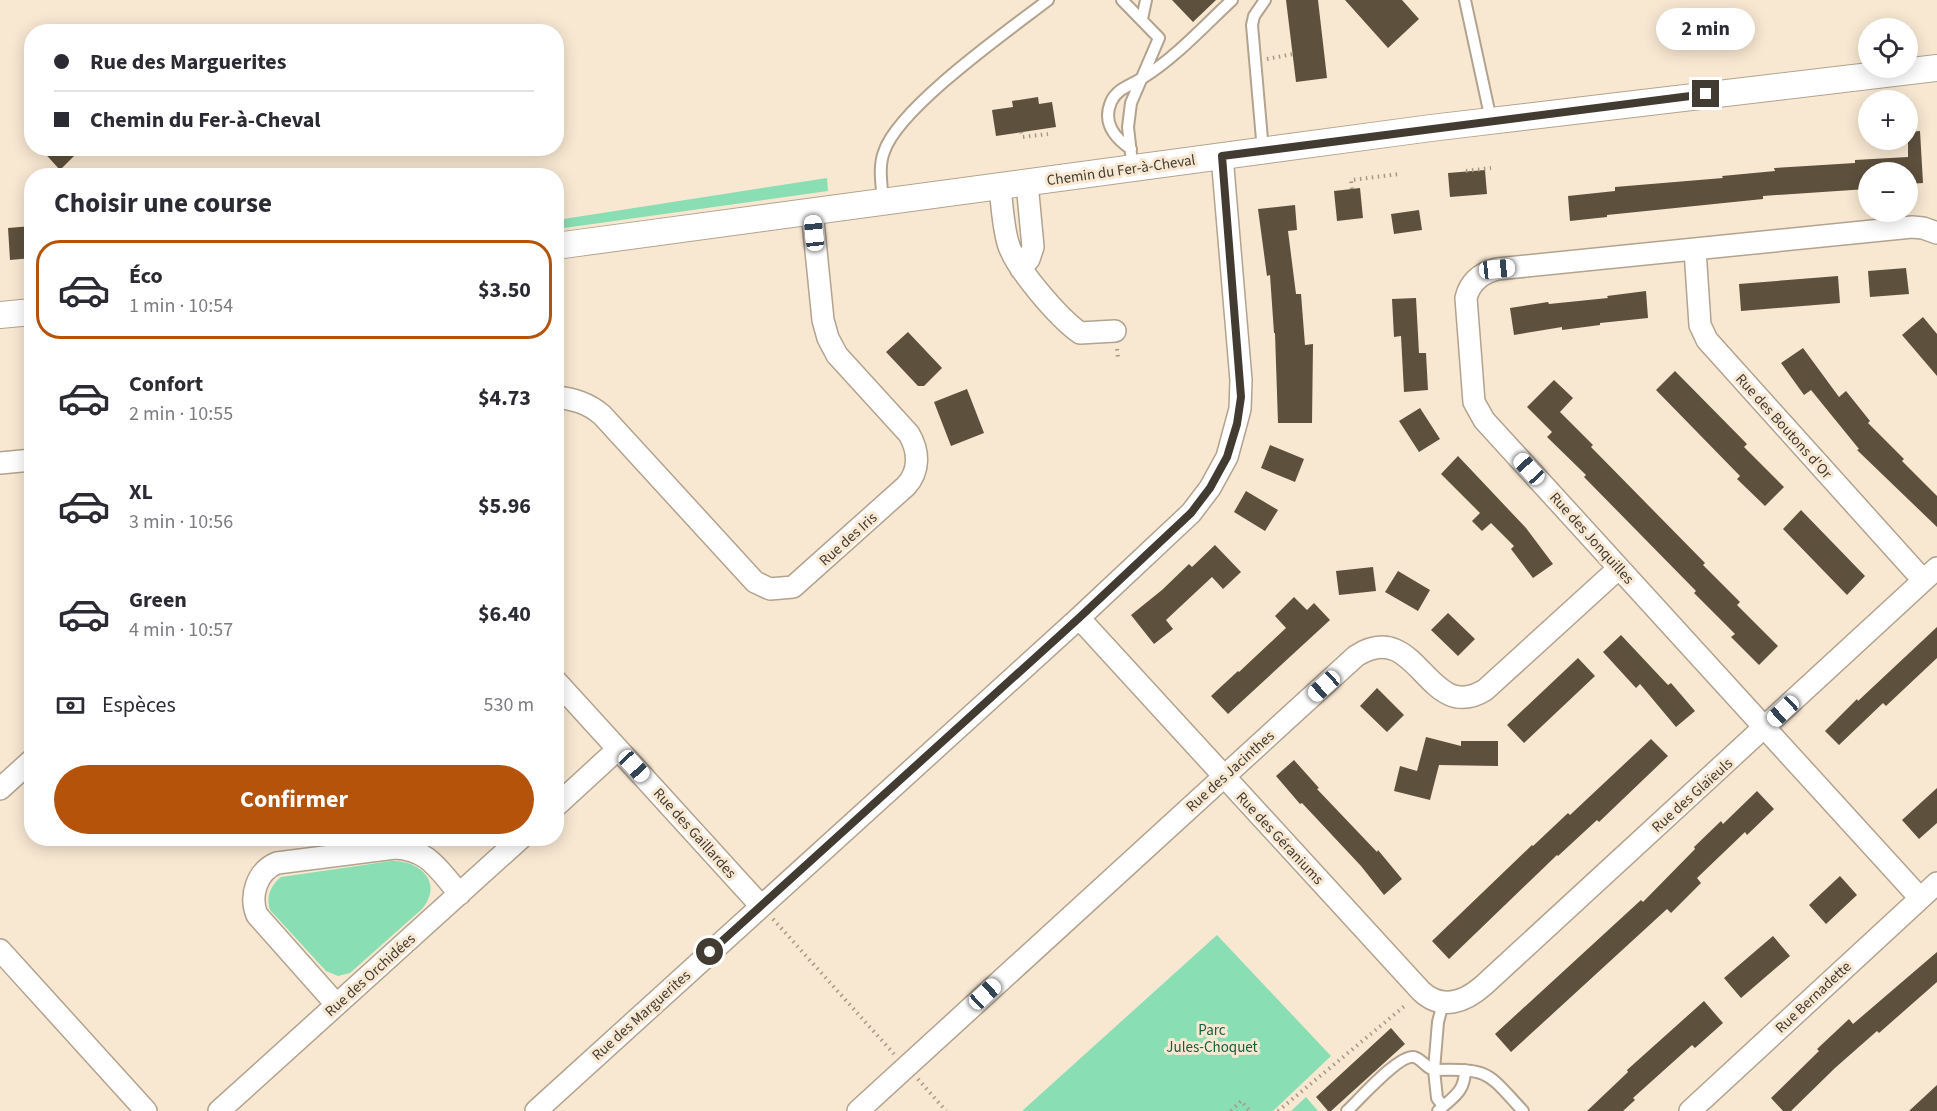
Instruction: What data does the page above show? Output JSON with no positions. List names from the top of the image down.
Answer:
{
  "streets": {
    "street": [
      "Chemin du Fer-à-Cheval",
      "Rue des Boutons d'Or",
      "Rue des Jonquilles",
      "Rue des Iris",
      "Rue des Jacinthes",
      "Rue des Glaïeuls",
      "Rue des Gaillardes",
      "Rue des Géraniums",
      "Rue des Orchidées",
      "Rue Bernadette",
      "Rue des Marguerites"
    ]
  },
  "crossings": [
    ["Chemin du Fer-à-Cheval", "Rue des Iris"],
    ["Chemin du Fer-à-Cheval", "Rue des Marguerites"],
    ["Rue des Boutons d'Or", "Rue des Jonquilles"],
    ["Rue des Boutons d'Or", "Rue des Glaïeuls"],
    ["Rue des Jonquilles", "Rue des Jacinthes"],
    ["Rue des Jonquilles", "Rue des Glaïeuls"],
    ["Rue des Jonquilles", "Rue Bernadette"],
    ["Rue des Jacinthes", "Rue des Géraniums"],
    ["Rue des Glaïeuls", "Rue des Géraniums"],
    ["Rue des Gaillardes", "Rue des Marguerites"],
    ["Rue des Géraniums", "Rue des Marguerites"]
  ],
  "parks": ["Parc Jules-Choquet"],
  "page": {
    "bubble": "2 min",
    "map_buttons": ["+", "−"],
    "banner": ["Rue des Marguerites", "Chemin du Fer-à-Cheval"],
    "heading": "Choisir une course",
    "list": [
      {
        "name": "Éco",
        "note": "1 min · 10:54",
        "value": "$3.50"
      },
      {
        "name": "Confort",
        "note": "2 min · 10:55",
        "value": "$4.73"
      },
      {
        "name": "XL",
        "note": "3 min · 10:56",
        "value": "$5.96"
      },
      {
        "name": "Green",
        "note": "4 min · 10:57",
        "value": "$6.40"
      }
    ],
    "pay": ["Espèces", "530 m"],
    "buttons": "Confirmer"
  }
}
